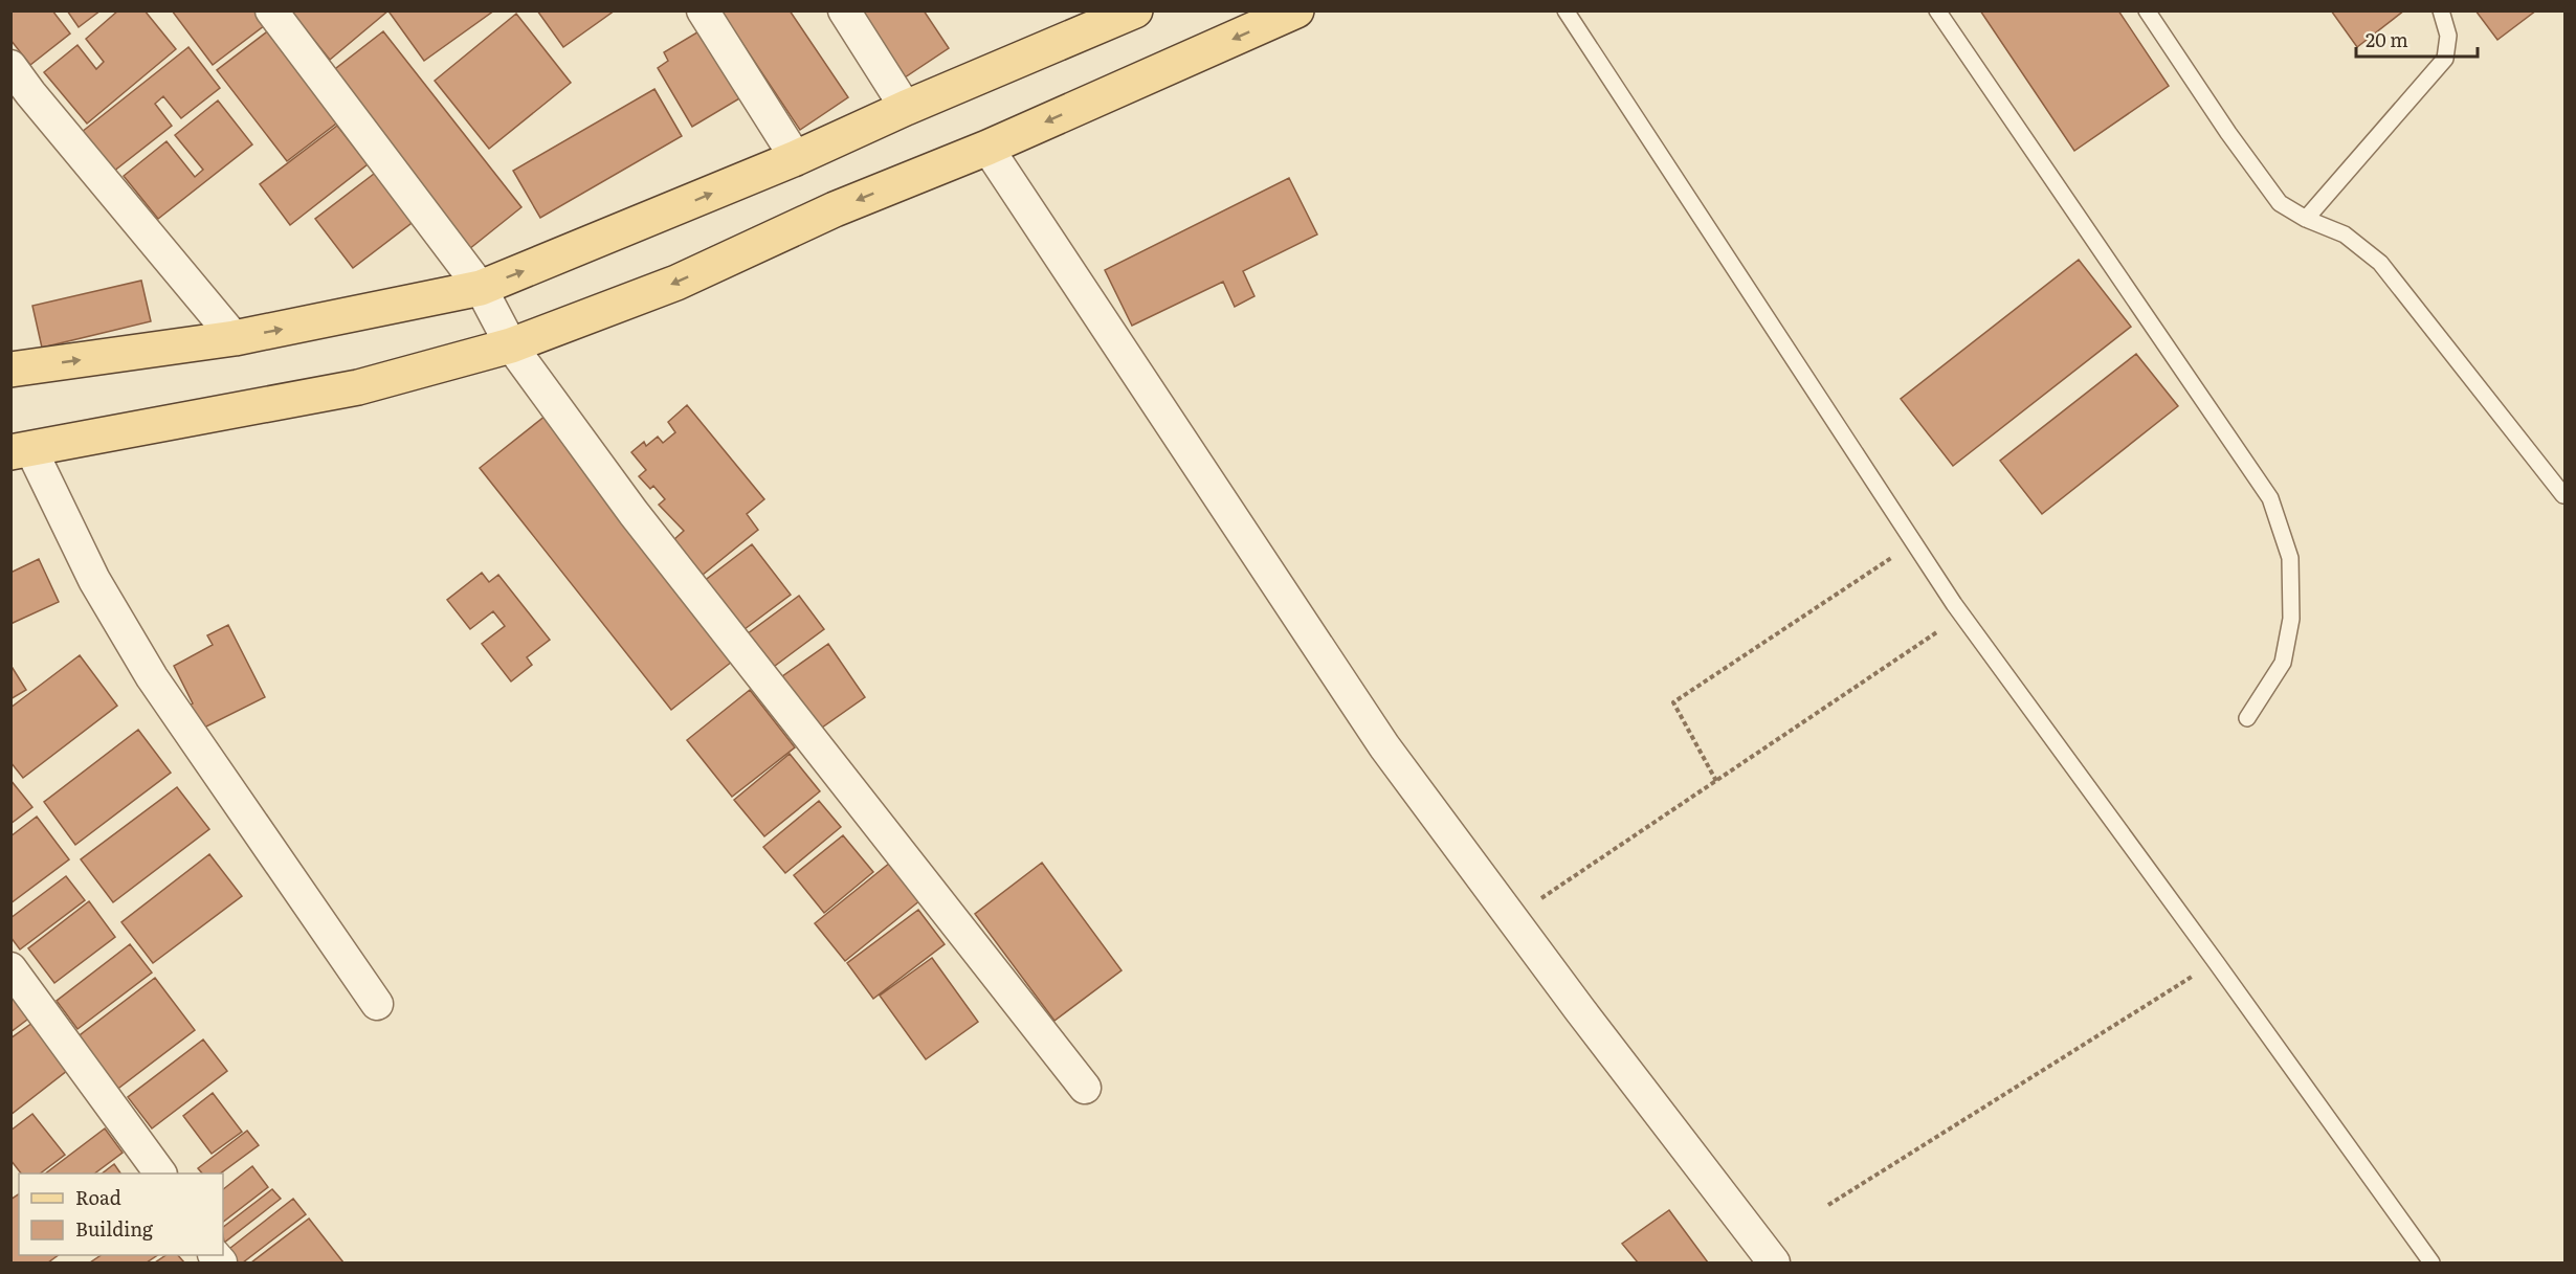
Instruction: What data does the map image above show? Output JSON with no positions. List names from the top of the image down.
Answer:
{
  "legend": ["Road", "Building"],
  "scale_bar": "20 m"
}
